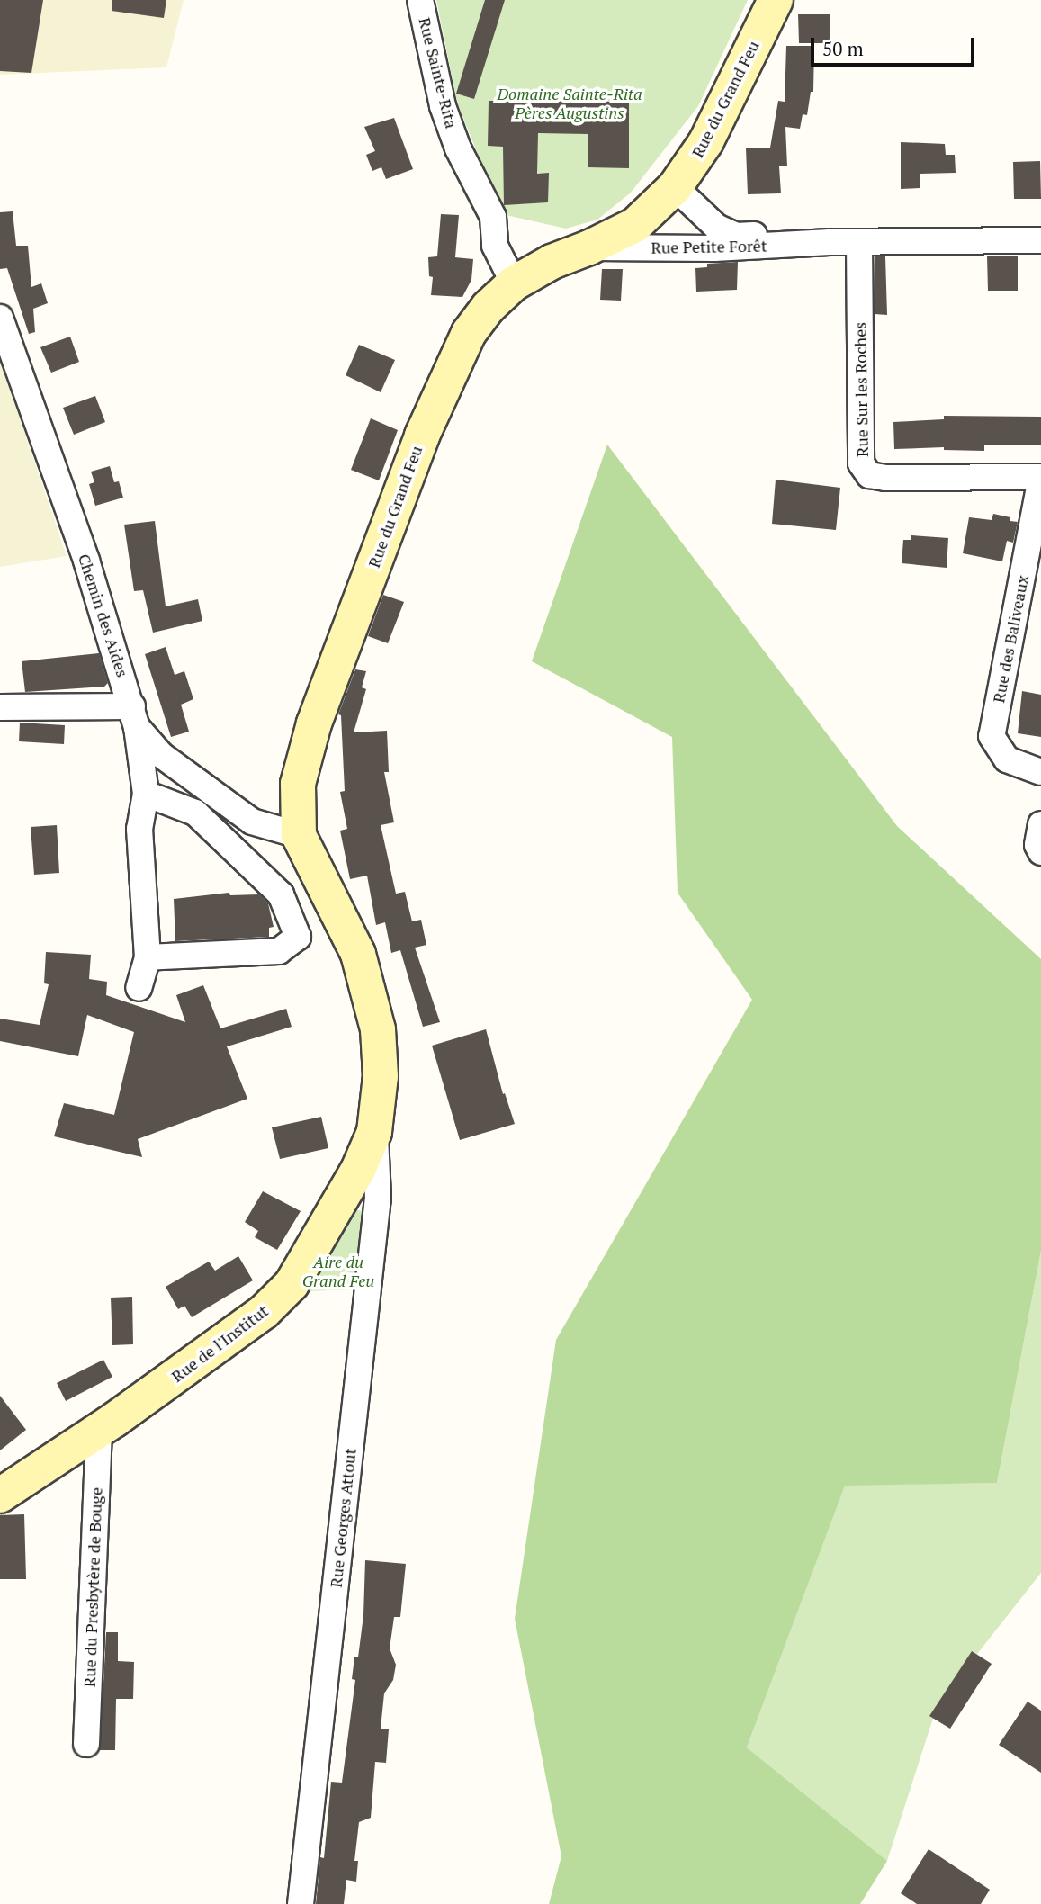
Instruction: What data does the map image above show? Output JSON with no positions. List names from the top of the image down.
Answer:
{
  "streets": {
    "street": [
      "Rue Sainte-Rita",
      "Rue du Grand Feu",
      "Rue Petite Forêt",
      "Rue Sur les Roches",
      "Chemin des Aides",
      "Rue des Baliveaux",
      "Rue de l'Institut",
      "Rue Georges Attout",
      "Rue du Presbytère de Bouge"
    ]
  },
  "crossings": [
    ["Rue Sainte-Rita", "Rue du Grand Feu"],
    ["Rue du Grand Feu", "Rue Petite Forêt"],
    ["Rue du Grand Feu", "Chemin des Aides"],
    ["Rue du Grand Feu", "Rue de l'Institut"],
    ["Rue du Grand Feu", "Rue Georges Attout"],
    ["Rue Petite Forêt", "Rue Sur les Roches"],
    ["Rue Sur les Roches", "Rue des Baliveaux"],
    ["Rue de l'Institut", "Rue Georges Attout"],
    ["Rue de l'Institut", "Rue du Presbytère de Bouge"]
  ],
  "parks": ["Domaine Sainte-Rita Pères Augustins", "Aire du Grand Feu"],
  "scale_bar": "50 m"
}
